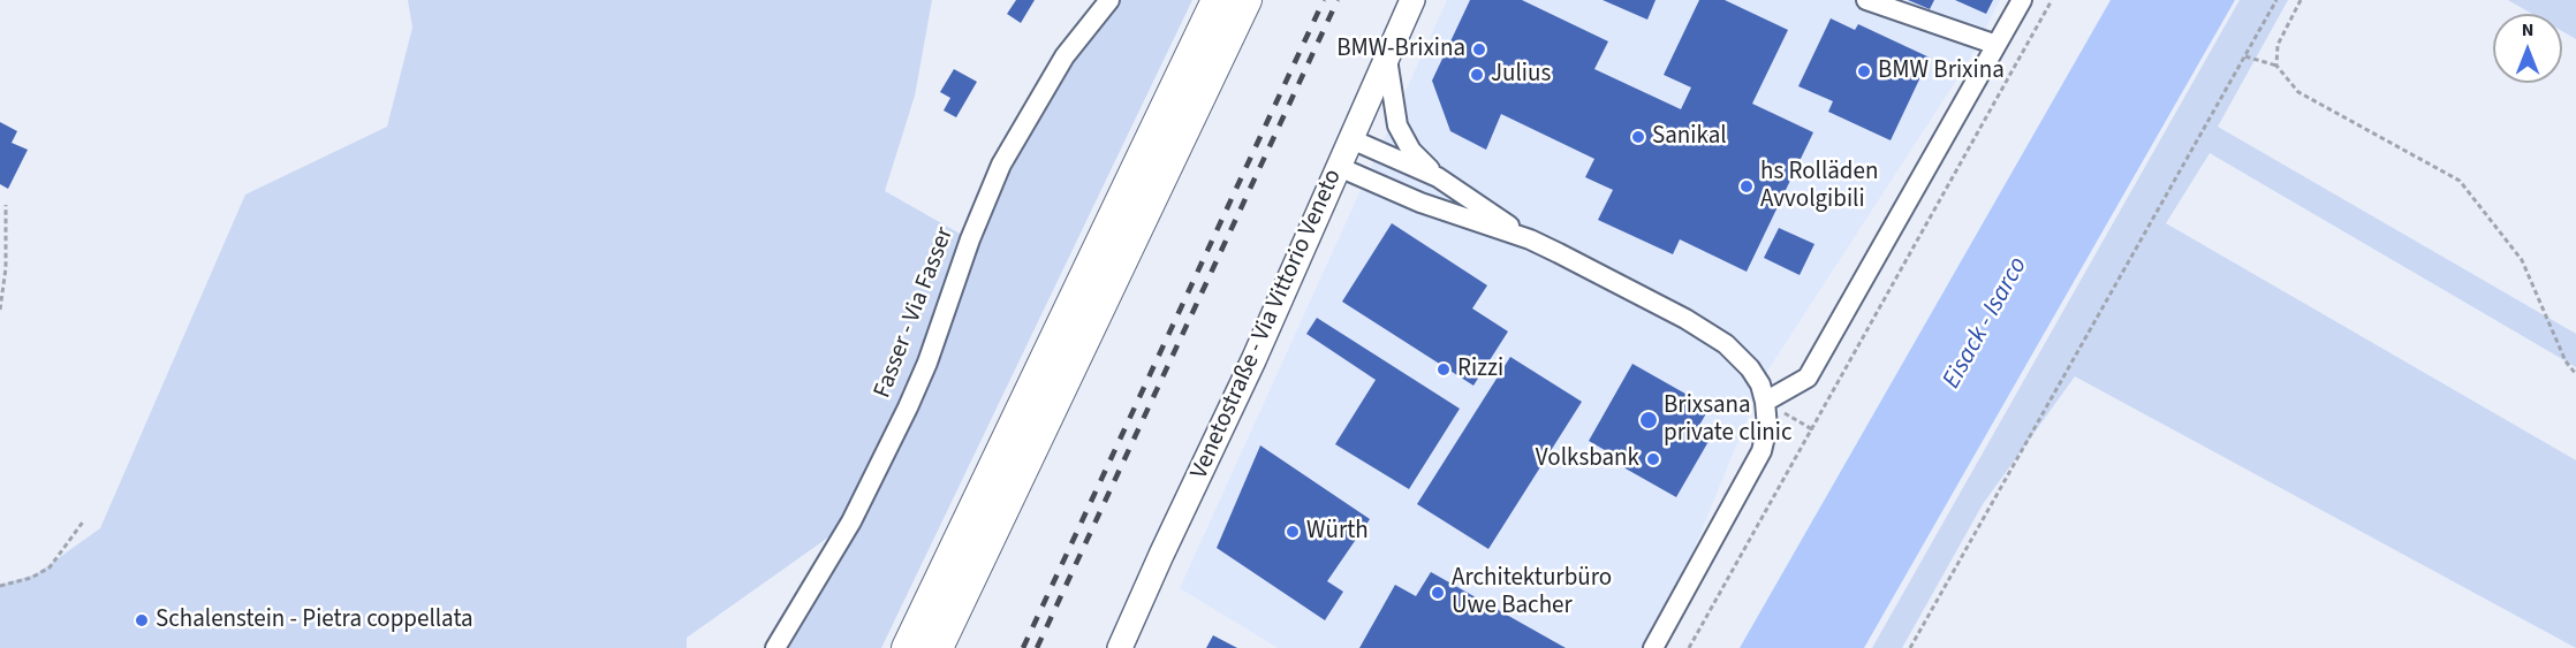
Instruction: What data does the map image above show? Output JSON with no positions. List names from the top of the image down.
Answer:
{
  "streets": {
    "main road": ["Venetostraße - Via Vittorio Veneto"],
    "street": ["Fasser - Via Fasser"]
  },
  "water": ["Eisack - Isarco"],
  "places": [
    "BMW-Brixina",
    "BMW Brixina",
    "Julius",
    "Sanikal",
    "hs Rolläden Avvolgibili",
    "Rizzi",
    "Brixsana private clinic",
    "Volksbank",
    "Würth",
    "Architekturbüro Uwe Bacher",
    "Schalenstein - Pietra coppellata"
  ],
  "north": "top"
}
